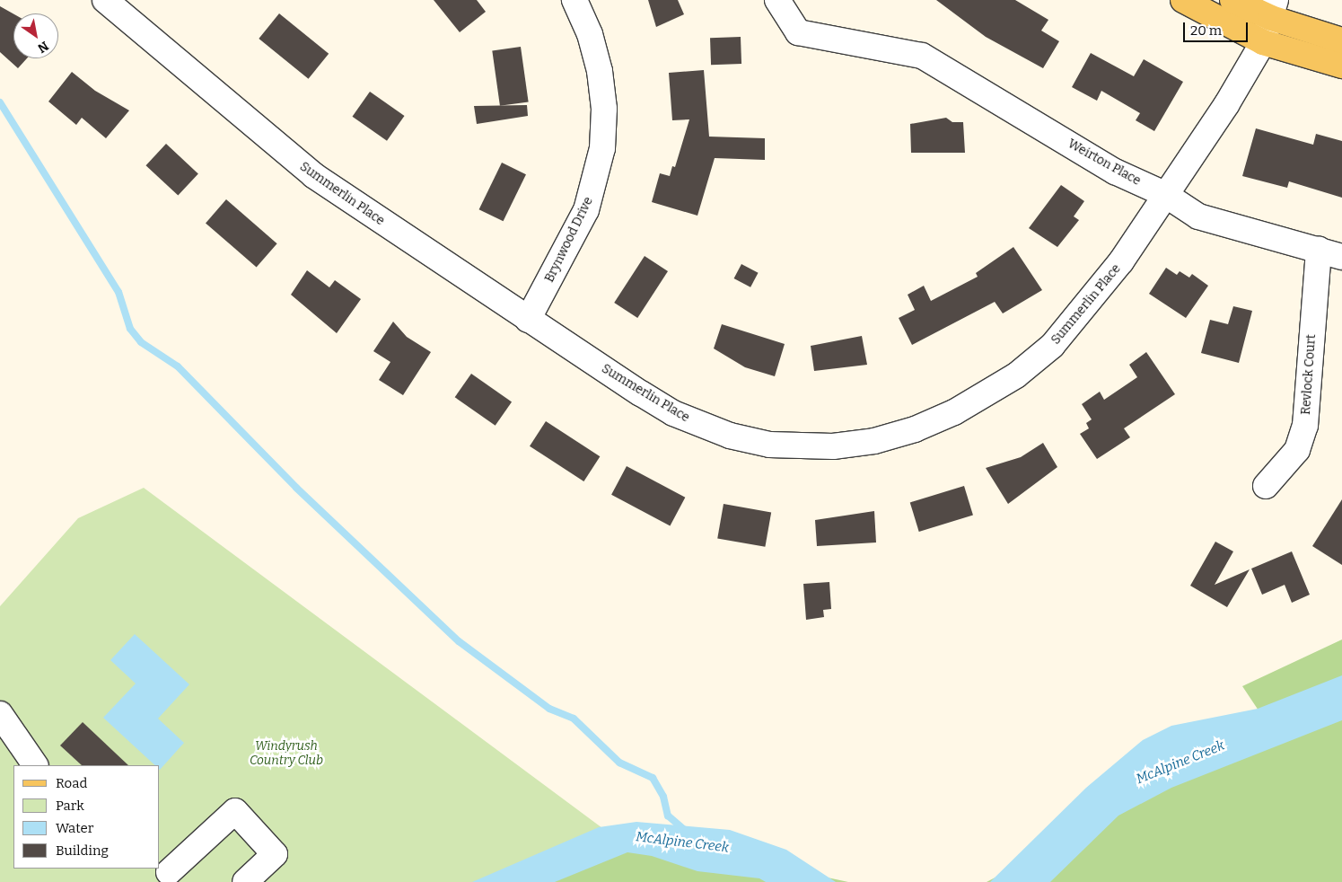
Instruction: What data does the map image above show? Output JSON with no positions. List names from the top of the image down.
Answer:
{
  "streets": {
    "street": [
      "Weirton Place",
      "Summerlin Place",
      "Brynwood Drive",
      "Revlock Court"
    ]
  },
  "crossings": [
    ["Weirton Place", "Summerlin Place"],
    ["Weirton Place", "Revlock Court"],
    ["Summerlin Place", "Brynwood Drive"]
  ],
  "water": ["McAlpine Creek"],
  "parks": ["Windyrush Country Club"],
  "legend": [
    "Road",
    "Park",
    "Water",
    "Building"
  ],
  "scale_bar": "20 m",
  "north": "bottom right"
}
